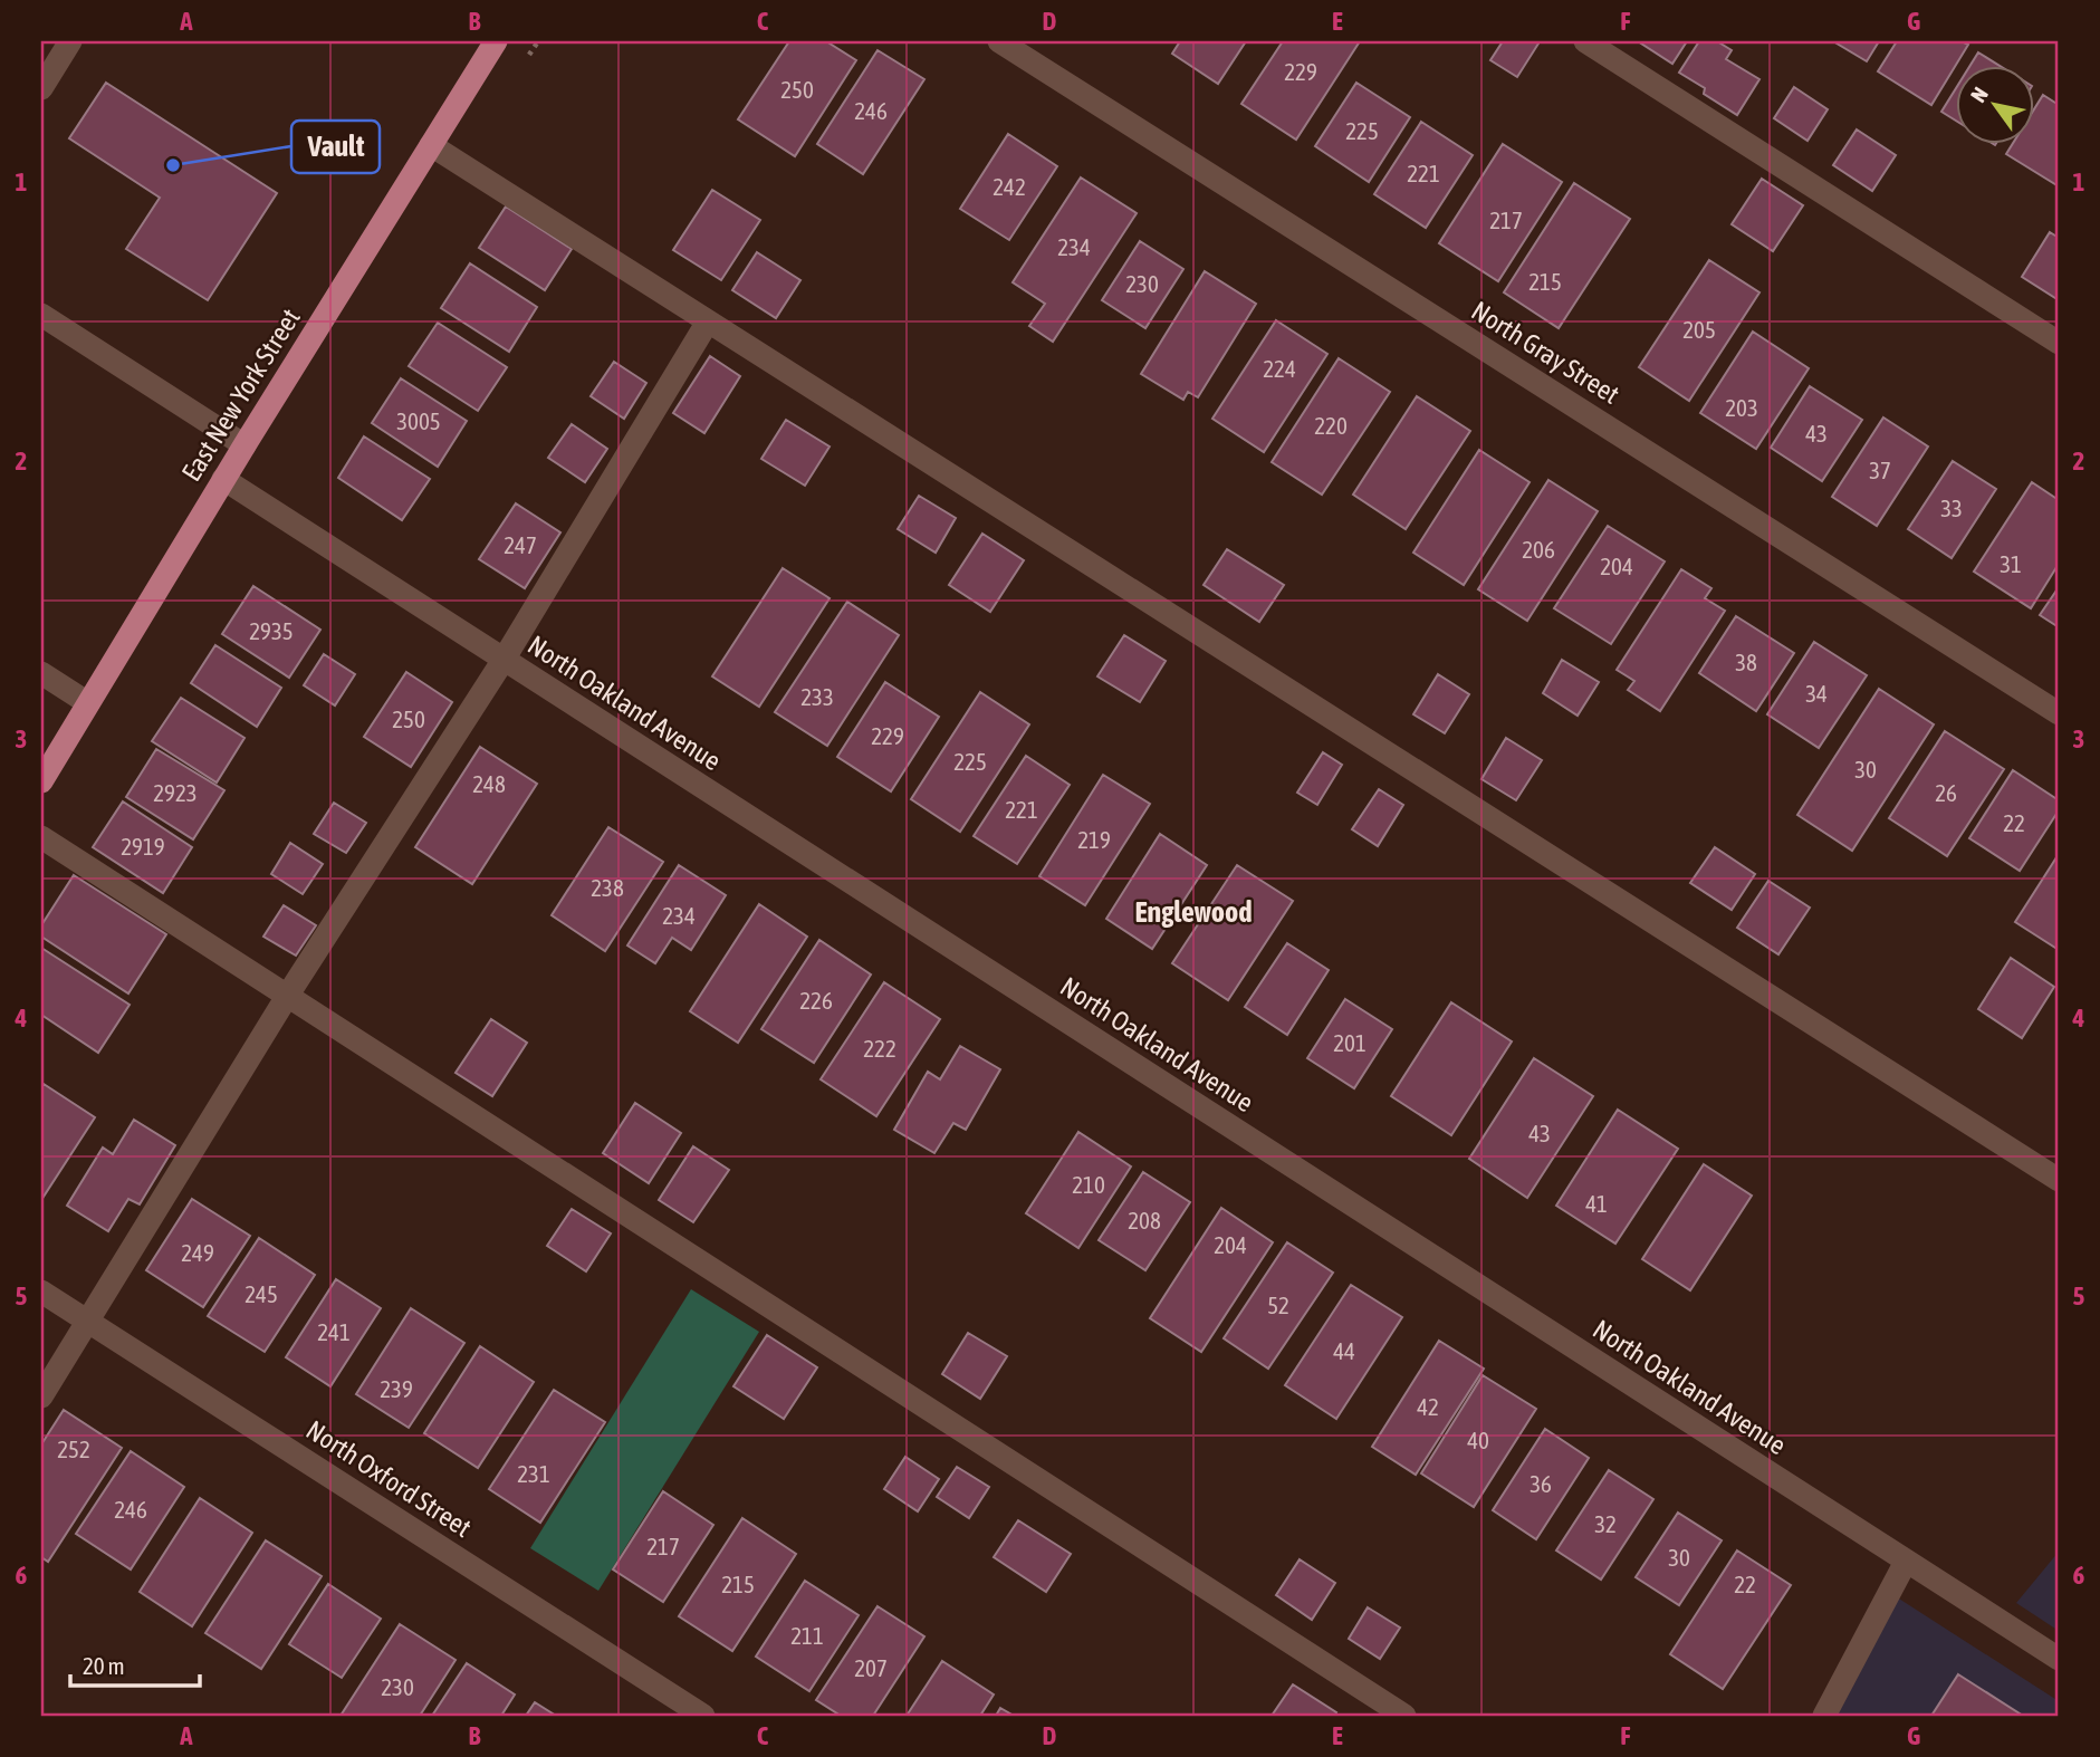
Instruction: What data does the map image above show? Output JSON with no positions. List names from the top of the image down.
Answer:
{
  "streets": {
    "main road": ["East New York Street"],
    "street": ["North Gray Street", "North Oakland Avenue", "North Oxford Street"]
  },
  "crossings": [
    ["East New York Street", "North Oakland Avenue"]
  ],
  "districts": ["Englewood"],
  "places": ["Vault"],
  "house_numbers": [
    "229",
    "250",
    "246",
    "225",
    "221",
    "242",
    "217",
    "234",
    "215",
    "230",
    "205",
    "224",
    "203",
    "3005",
    "220",
    "43",
    "37",
    "33",
    "247",
    "206",
    "31",
    "204",
    "2935",
    "38",
    "34",
    "233",
    "250",
    "229",
    "225",
    "30",
    "248",
    "2923",
    "26",
    "221",
    "22",
    "219",
    "2919",
    "238",
    "234",
    "226",
    "201",
    "222",
    "43",
    "210",
    "41",
    "208",
    "204",
    "249",
    "245",
    "52",
    "241",
    "44",
    "239",
    "42",
    "40",
    "252",
    "231",
    "36",
    "246",
    "32",
    "217",
    "30",
    "215",
    "22",
    "211",
    "207",
    "230"
  ],
  "scale_bar": "20 m",
  "north": "top left",
  "grid": {
    "columns": [
      "A",
      "B",
      "C",
      "D",
      "E",
      "F",
      "G"
    ],
    "rows": [
      "1",
      "2",
      "3",
      "4",
      "5",
      "6"
    ]
  }
}
